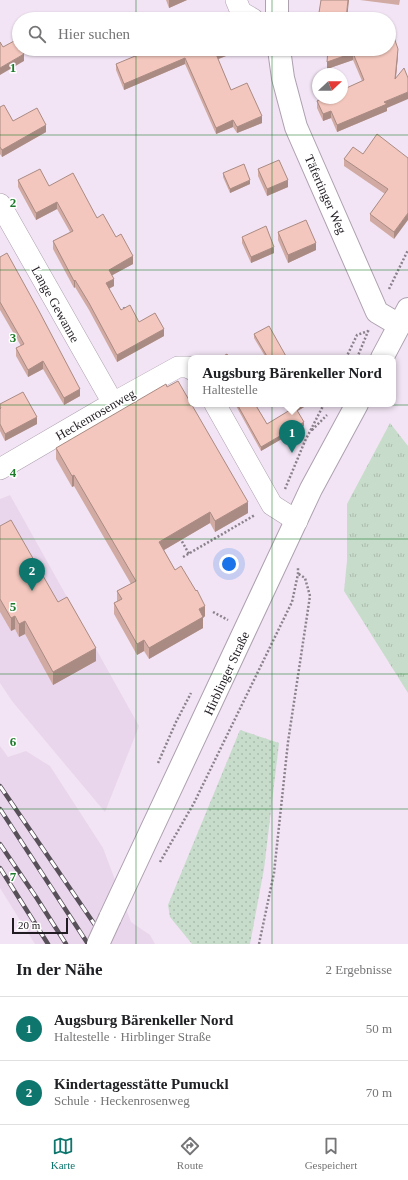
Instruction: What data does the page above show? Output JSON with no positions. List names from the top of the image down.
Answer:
{
  "streets": {
    "street": [
      "Täfertinger Weg",
      "Lange Gewanne",
      "Heckenrosenweg",
      "Hirblinger Straße"
    ]
  },
  "crossings": [
    ["Lange Gewanne", "Heckenrosenweg"]
  ],
  "scale_bar": "20 m",
  "north": "right",
  "page": {
    "search": "Hier suchen",
    "popup": ["Augsburg Bärenkeller Nord", "Haltestelle"],
    "pins": ["1", "2"],
    "scale": "20 m",
    "heading": ["In der Nähe", "2 Ergebnisse"],
    "list": [
      {
        "mark": "1",
        "name": "Augsburg Bärenkeller Nord",
        "note": "Haltestelle · Hirblinger Straße",
        "value": "50 m"
      },
      {
        "mark": "2",
        "name": "Kindertagesstätte Pumuckl",
        "note": "Schule · Heckenrosenweg",
        "value": "70 m"
      }
    ],
    "nav": ["Karte", "Route", "Gespeichert"]
  },
  "grid": {
    "rows": [
      "1",
      "2",
      "3",
      "4",
      "5",
      "6",
      "7"
    ]
  }
}
